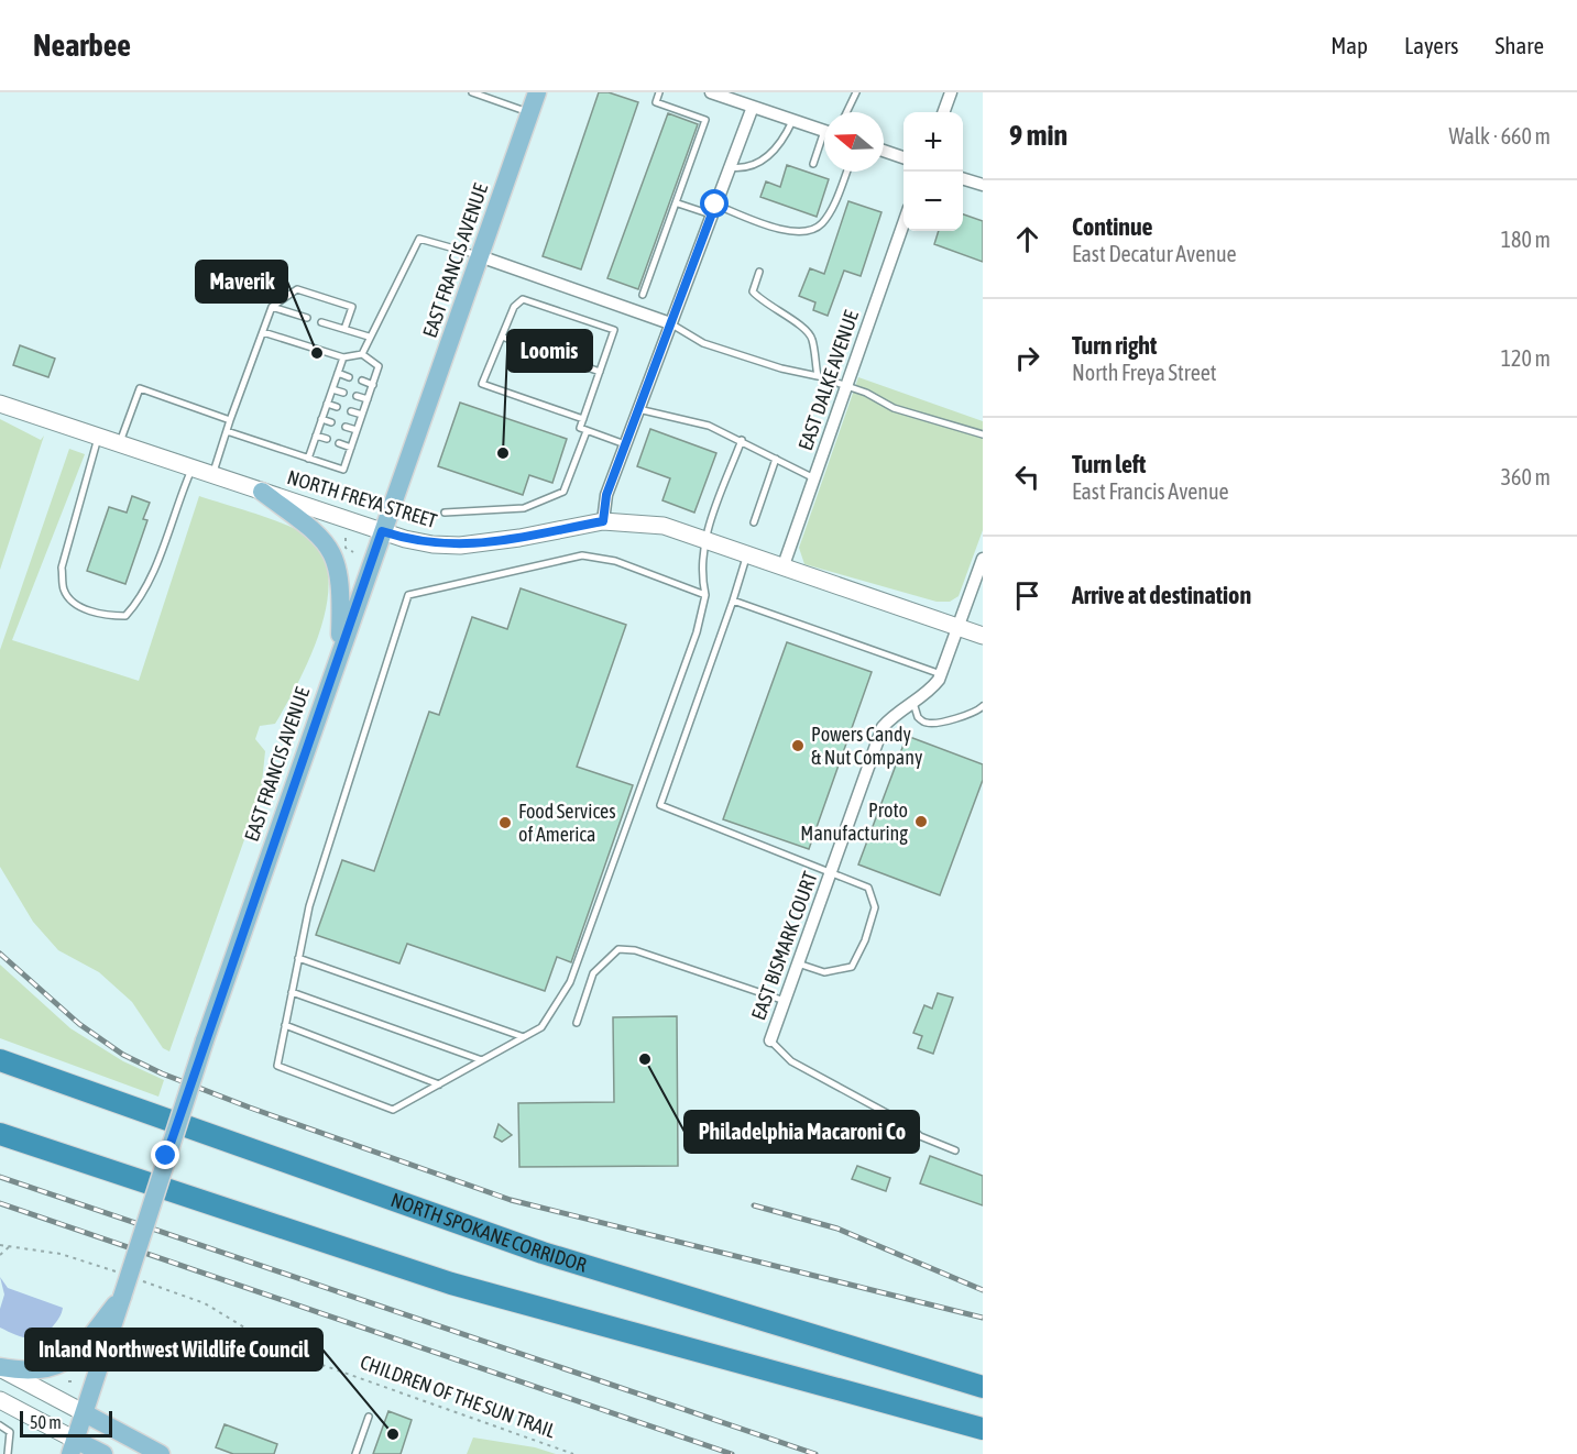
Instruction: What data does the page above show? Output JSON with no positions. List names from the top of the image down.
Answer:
{
  "streets": {
    "highway": ["NORTH SPOKANE CORRIDOR"],
    "main road": ["EAST FRANCIS AVENUE"],
    "street": ["EAST DALKE AVENUE", "NORTH FREYA STREET", "EAST BISMARK COURT"],
    "path": ["CHILDREN OF THE SUN TRAIL"]
  },
  "crossings": [
    ["EAST FRANCIS AVENUE", "NORTH FREYA STREET"],
    ["EAST DALKE AVENUE", "NORTH FREYA STREET"],
    ["NORTH FREYA STREET", "EAST BISMARK COURT"]
  ],
  "places": [
    "Maverik",
    "Loomis",
    "Powers Candy & Nut Company",
    "Proto Manufacturing",
    "Food Services of America",
    "Philadelphia Macaroni Co",
    "Inland Northwest Wildlife Council"
  ],
  "scale_bar": "50 m",
  "north": "left",
  "page": {
    "header": "Nearbee",
    "nav": ["Map", "Layers", "Share"],
    "heading": ["9 min", "Walk · 660 m"],
    "map_buttons": ["+", "−"],
    "list": [
      ["Continue", "East Decatur Avenue", "180 m"],
      ["Turn right", "North Freya Street", "120 m"],
      ["Turn left", "East Francis Avenue", "360 m"],
      "Arrive at destination"
    ],
    "scale": "50 m"
  }
}
